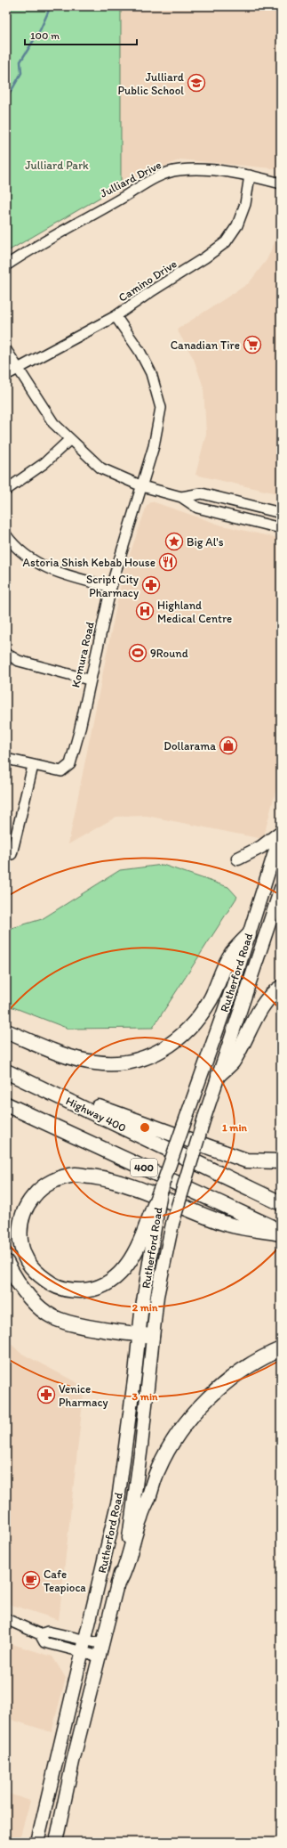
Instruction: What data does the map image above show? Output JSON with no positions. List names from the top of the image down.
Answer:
{
  "streets": {
    "highway": ["Highway 400", "400"],
    "main road": ["Rutherford Road"],
    "street": ["Julliard Drive", "Camino Drive", "Komura Road"]
  },
  "crossings": [
    ["Julliard Drive", "Camino Drive"],
    ["Camino Drive", "Komura Road"]
  ],
  "parks": ["Julliard Park"],
  "places": {
    "school or university": ["Julliard Public School"],
    "supermarket": ["Canadian Tire"],
    "place": ["Big Al's"],
    "restaurant": ["Astoria Shish Kebab House"],
    "pharmacy": ["Script City Pharmacy", "Venice Pharmacy"],
    "hospital": ["Highland Medical Centre"],
    "sports": ["9Round"],
    "shop": ["Dollarama"],
    "cafe": ["Cafe Teapioca"]
  },
  "scale_bar": "100 m",
  "rings": ["1 min", "2 min", "3 min"]
}
